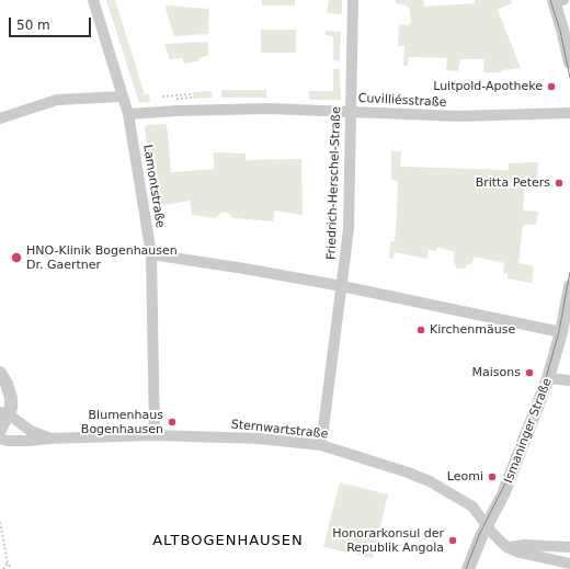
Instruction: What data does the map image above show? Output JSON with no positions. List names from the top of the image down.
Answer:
{
  "streets": {
    "street": [
      "Cuvilliésstraße",
      "Friedrich-Herschel-Straße",
      "Lamontstraße",
      "Sternwartstraße",
      "Ismaninger Straße"
    ]
  },
  "crossings": [
    ["Cuvilliésstraße", "Friedrich-Herschel-Straße"],
    ["Cuvilliésstraße", "Lamontstraße"],
    ["Friedrich-Herschel-Straße", "Sternwartstraße"],
    ["Lamontstraße", "Sternwartstraße"],
    ["Sternwartstraße", "Ismaninger Straße"]
  ],
  "districts": ["ALTBOGENHAUSEN"],
  "places": [
    "Luitpold-Apotheke",
    "Britta Peters",
    "HNO-Klinik Bogenhausen Dr. Gaertner",
    "Kirchenmäuse",
    "Maisons",
    "Blumenhaus Bogenhausen",
    "Leomi",
    "Honorarkonsul der Republik Angola"
  ],
  "scale_bar": "50 m"
}
